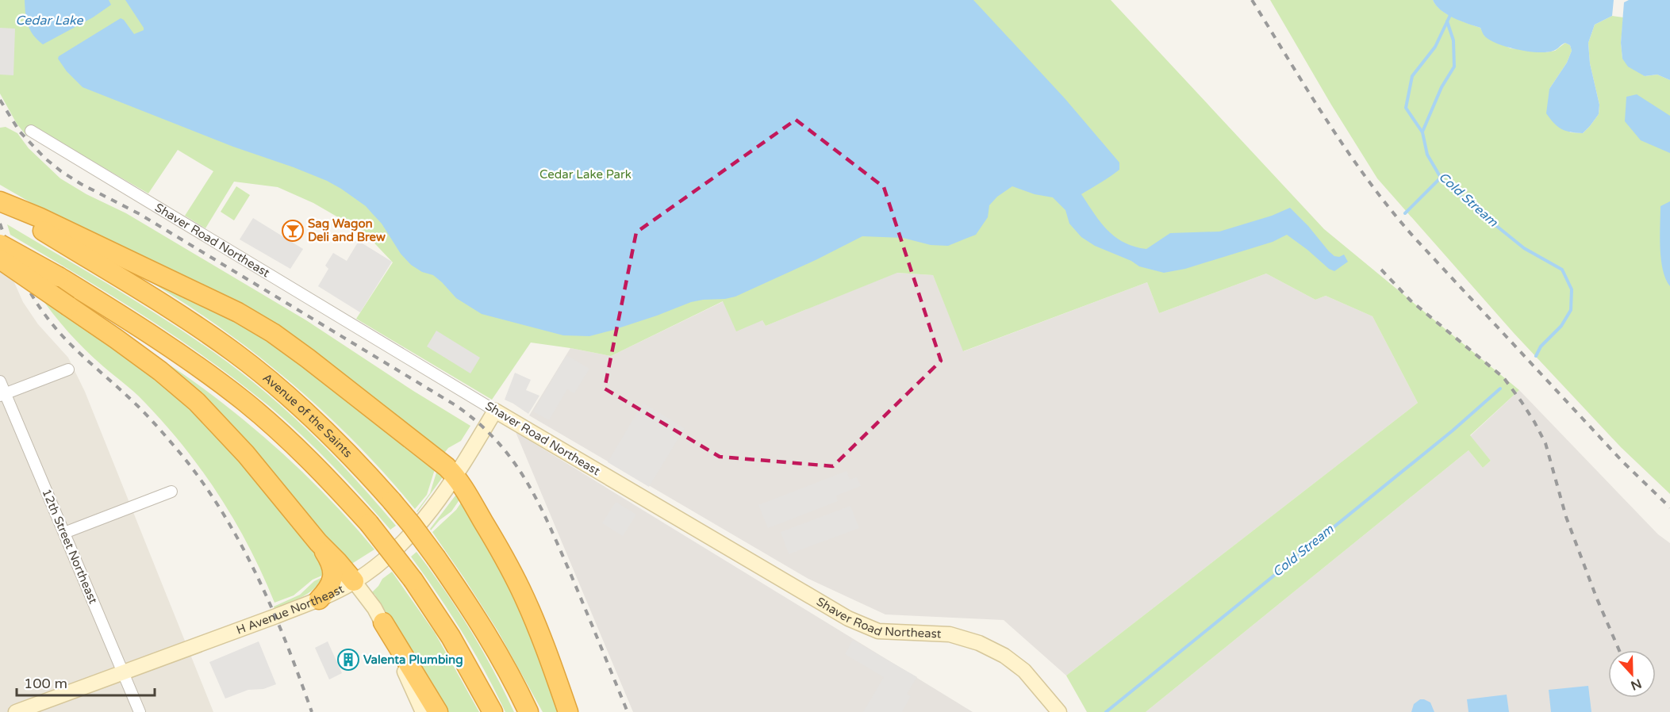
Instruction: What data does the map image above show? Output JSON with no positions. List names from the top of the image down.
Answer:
{
  "streets": {
    "highway": ["Avenue of the Saints"],
    "street": ["Shaver Road Northeast", "12th Street Northeast", "H Avenue Northeast"]
  },
  "crossings": [
    ["Shaver Road Northeast", "H Avenue Northeast"],
    ["12th Street Northeast", "H Avenue Northeast"]
  ],
  "water": ["Cedar Lake", "Cold Stream"],
  "parks": ["Cedar Lake Park"],
  "places": {
    "bar": ["Sag Wagon Deli and Brew"],
    "building": ["Valenta Plumbing"]
  },
  "scale_bar": "100 m",
  "north": "bottom"
}
